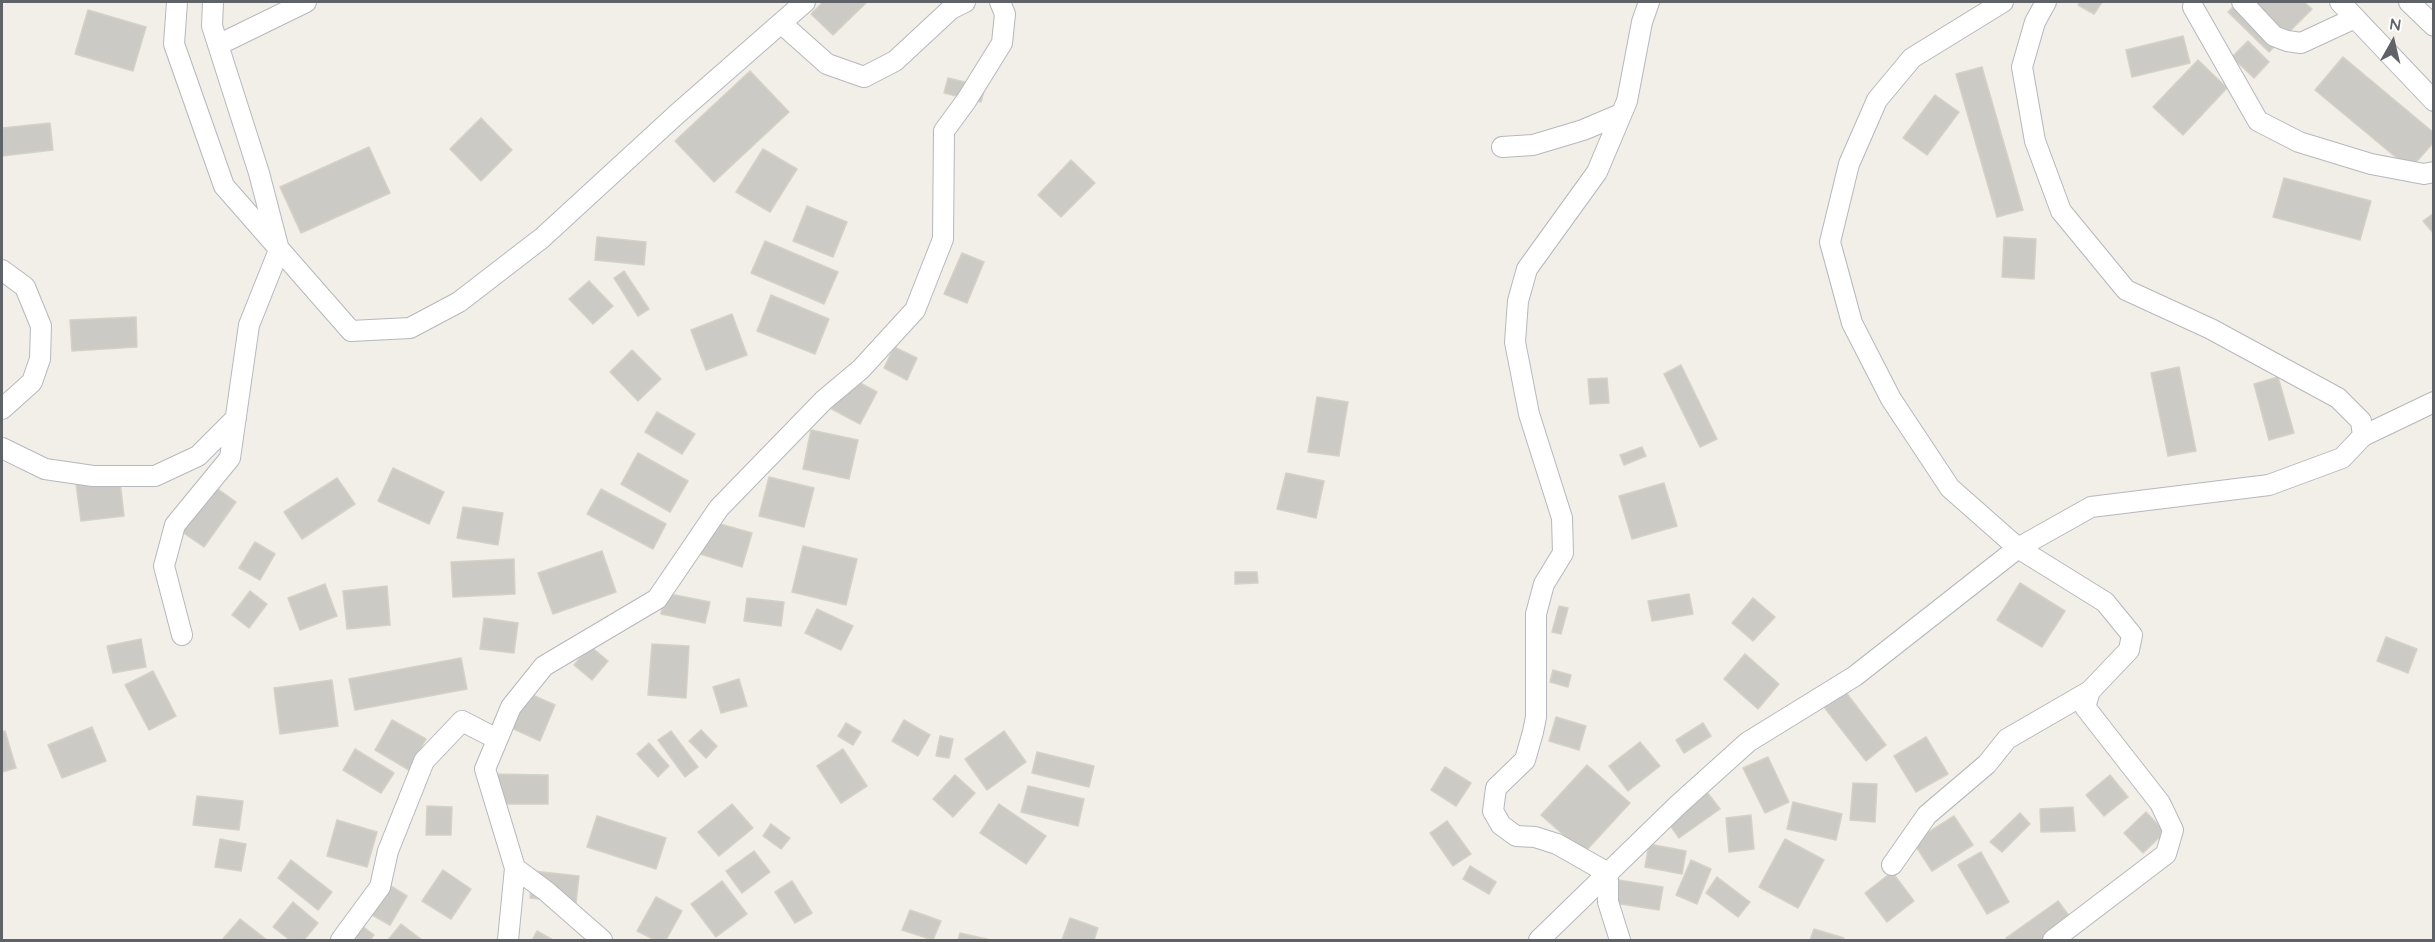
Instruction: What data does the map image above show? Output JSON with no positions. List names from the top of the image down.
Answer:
{
  "north": "top"
}
